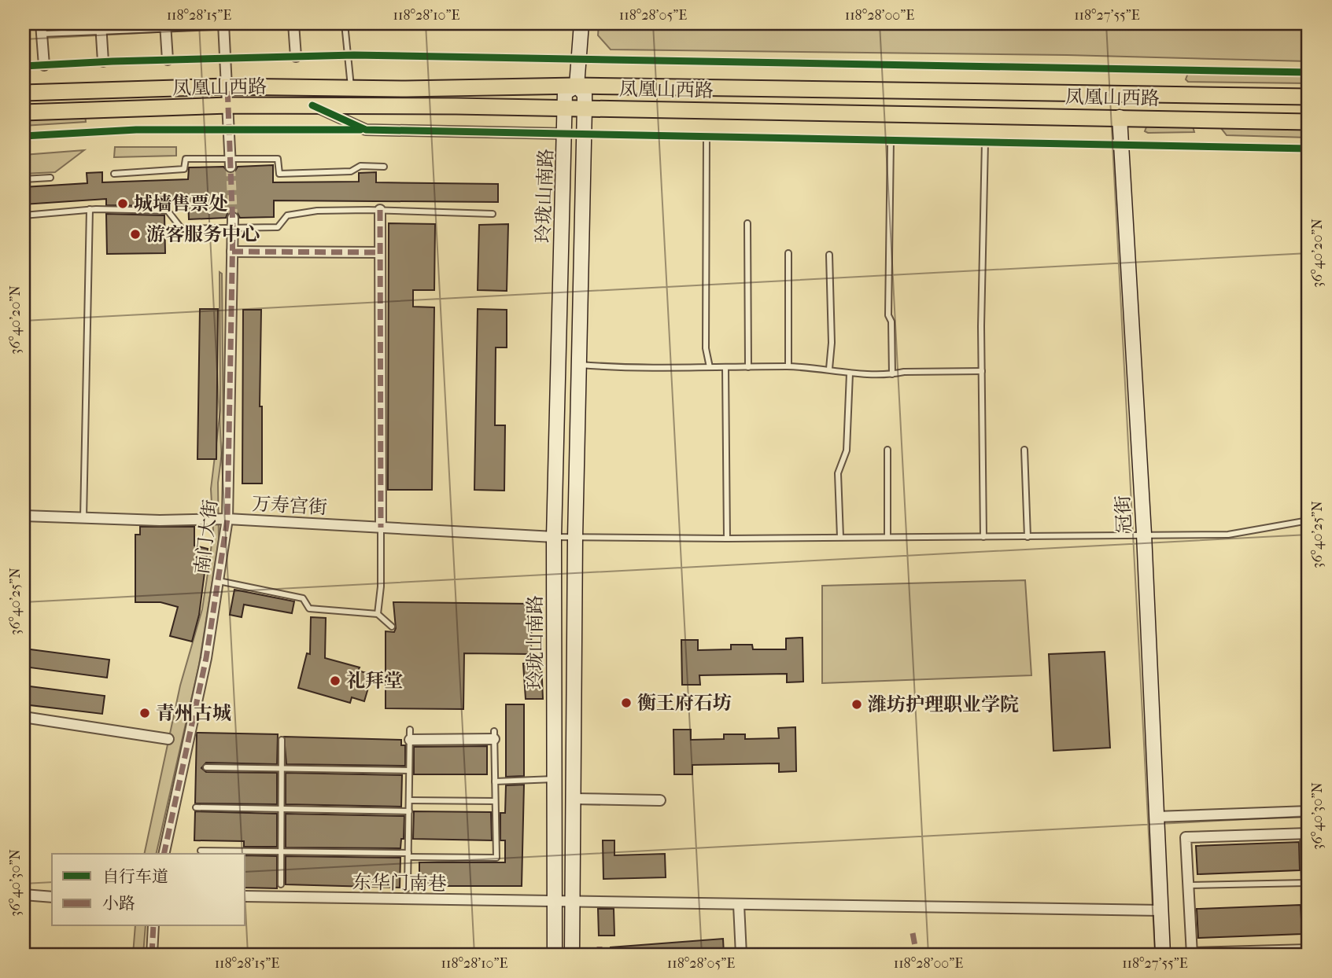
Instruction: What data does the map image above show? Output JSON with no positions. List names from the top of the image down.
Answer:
{
  "streets": {
    "main road": ["凤凰山西路", "玲珑山南路", "冠街"],
    "street": ["万寿宫街", "南门大街", "东华门南巷"]
  },
  "crossings": [
    ["凤凰山西路", "玲珑山南路"],
    ["凤凰山西路", "冠街"],
    ["玲珑山南路", "万寿宫街"],
    ["玲珑山南路", "东华门南巷"],
    ["万寿宫街", "南门大街"],
    ["冠街", "东华门南巷"]
  ],
  "places": [
    "城墙售票处",
    "游客服务中心",
    "礼拜堂",
    "衡王府石坊",
    "潍坊护理职业学院",
    "青州古城"
  ],
  "legend": ["自行车道", "小路"],
  "coordinates": [
    "118°28'15\"E",
    "118°28'10\"E",
    "118°28'05\"E",
    "118°28'00\"E",
    "118°27'55\"E",
    "36°40'20\"N",
    "36°40'25\"N",
    "36°40'30\"N"
  ]
}
